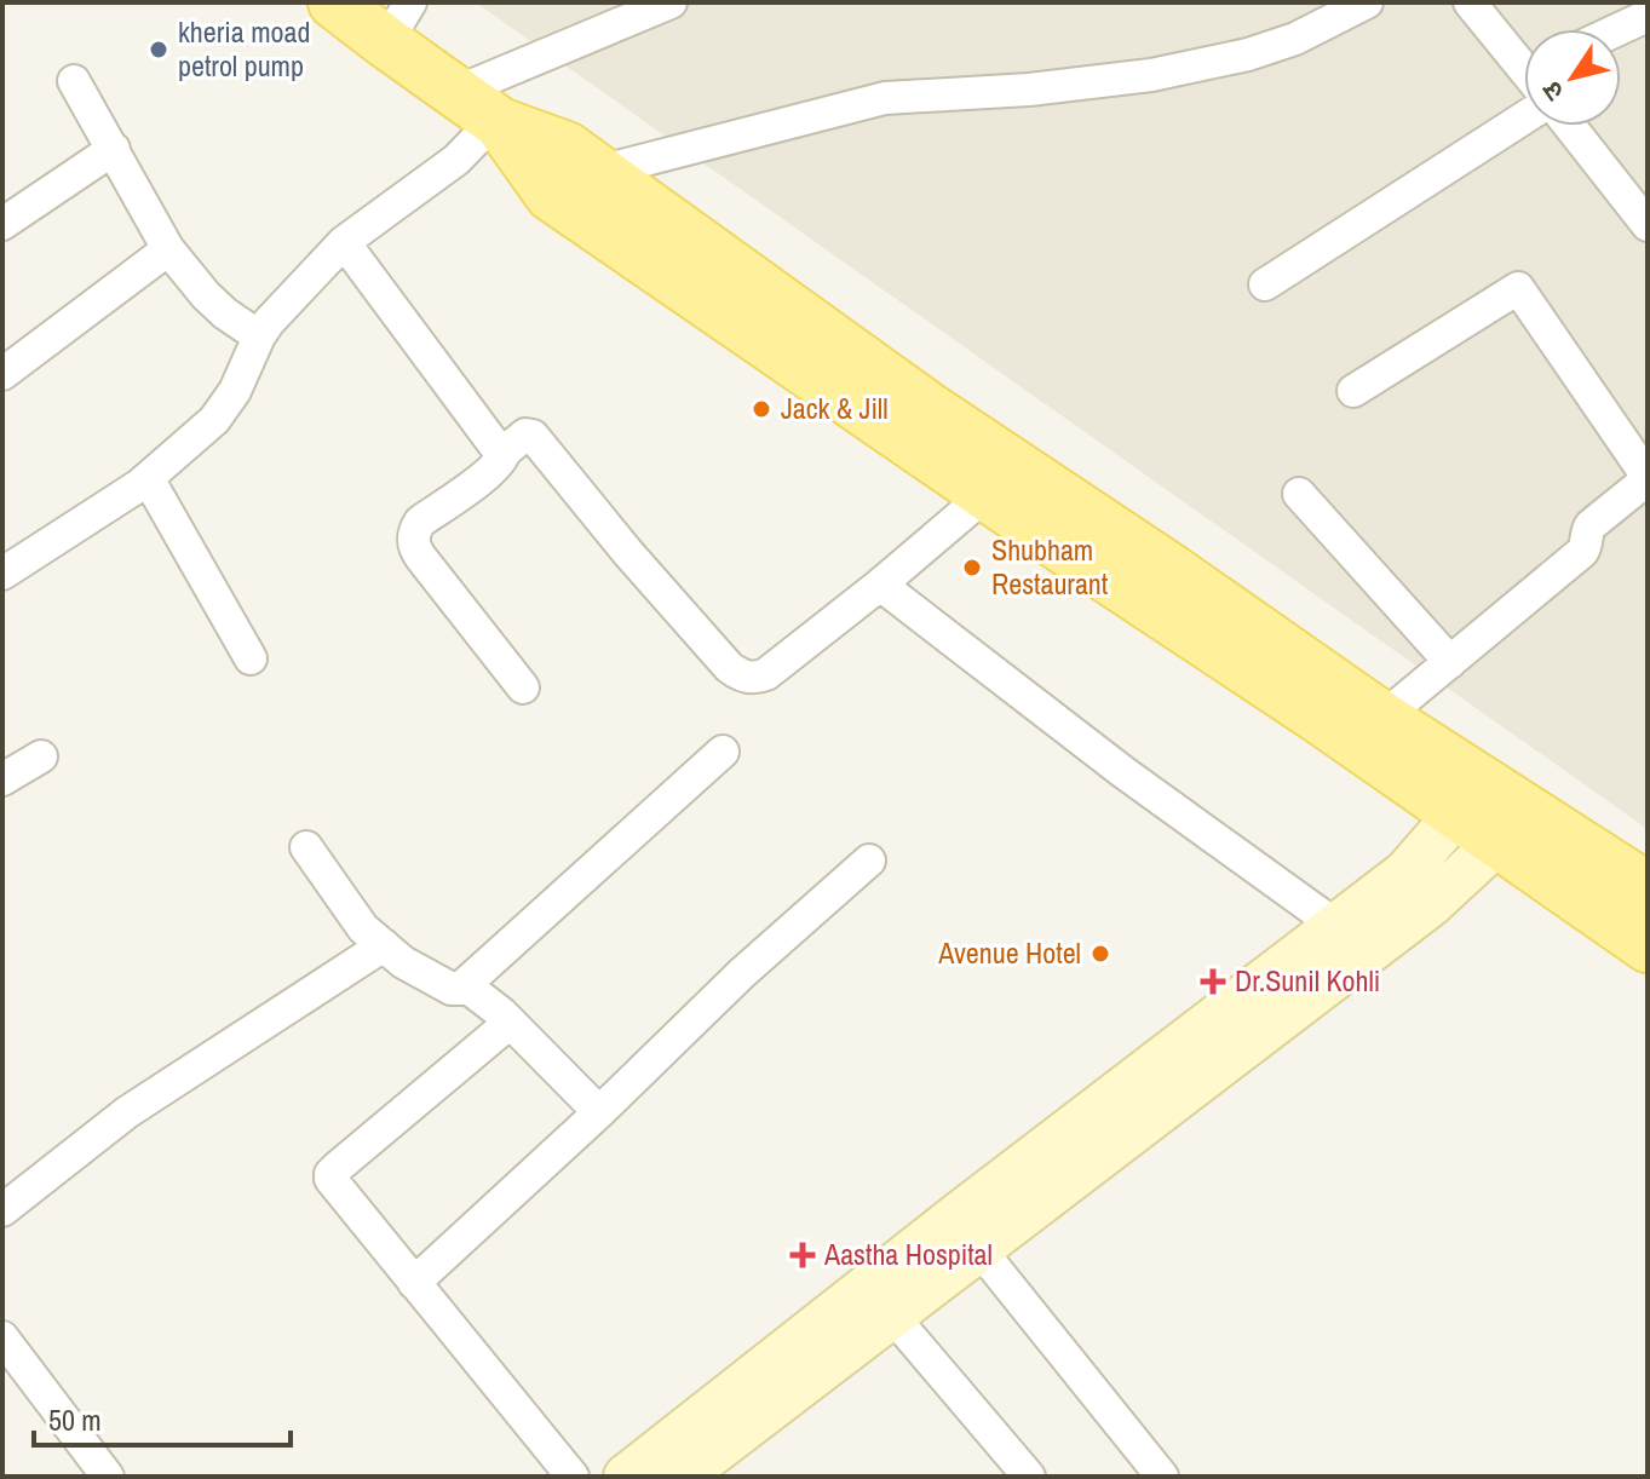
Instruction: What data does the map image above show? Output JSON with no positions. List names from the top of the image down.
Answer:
{
  "places": {
    "other": [
      "kheria moad petrol pump",
      "Jack & Jill",
      "Shubham Restaurant",
      "Avenue Hotel"
    ],
    "health": ["Dr.Sunil Kohli", "Aastha Hospital"]
  },
  "scale_bar": "50 m",
  "north": "bottom left"
}
